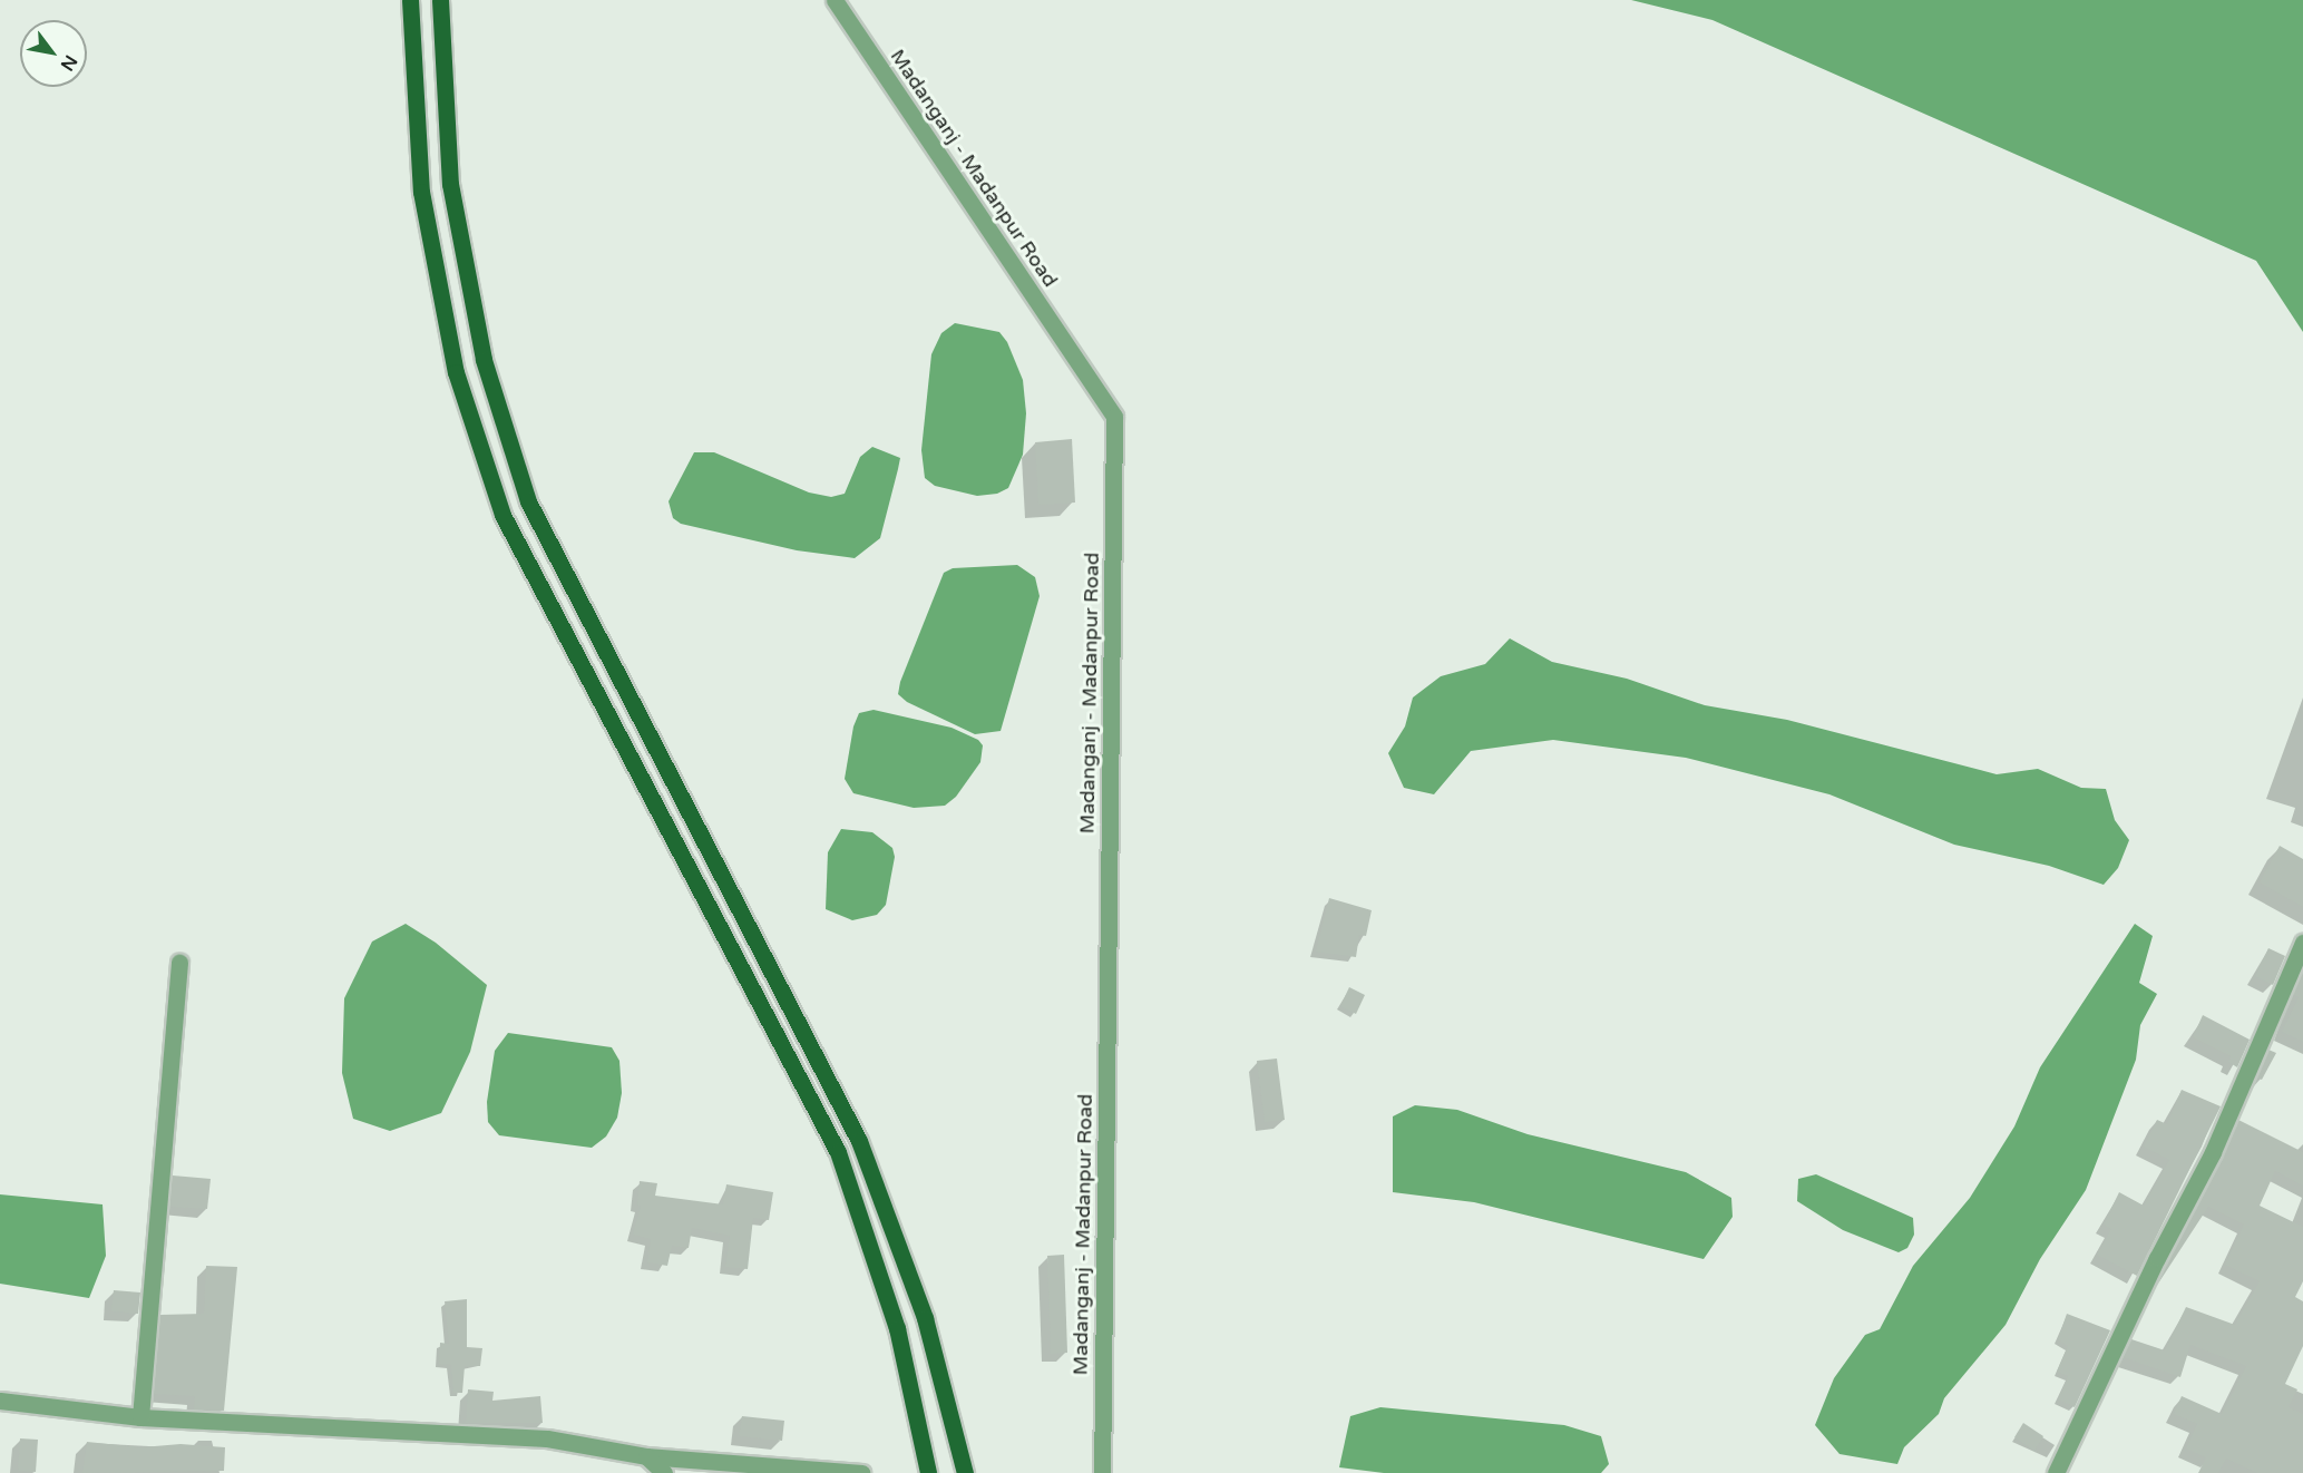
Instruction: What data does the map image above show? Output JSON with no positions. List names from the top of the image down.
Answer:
{
  "streets": {
    "street": ["Madanganj - Madanpur Road"]
  },
  "north": "bottom right"
}
